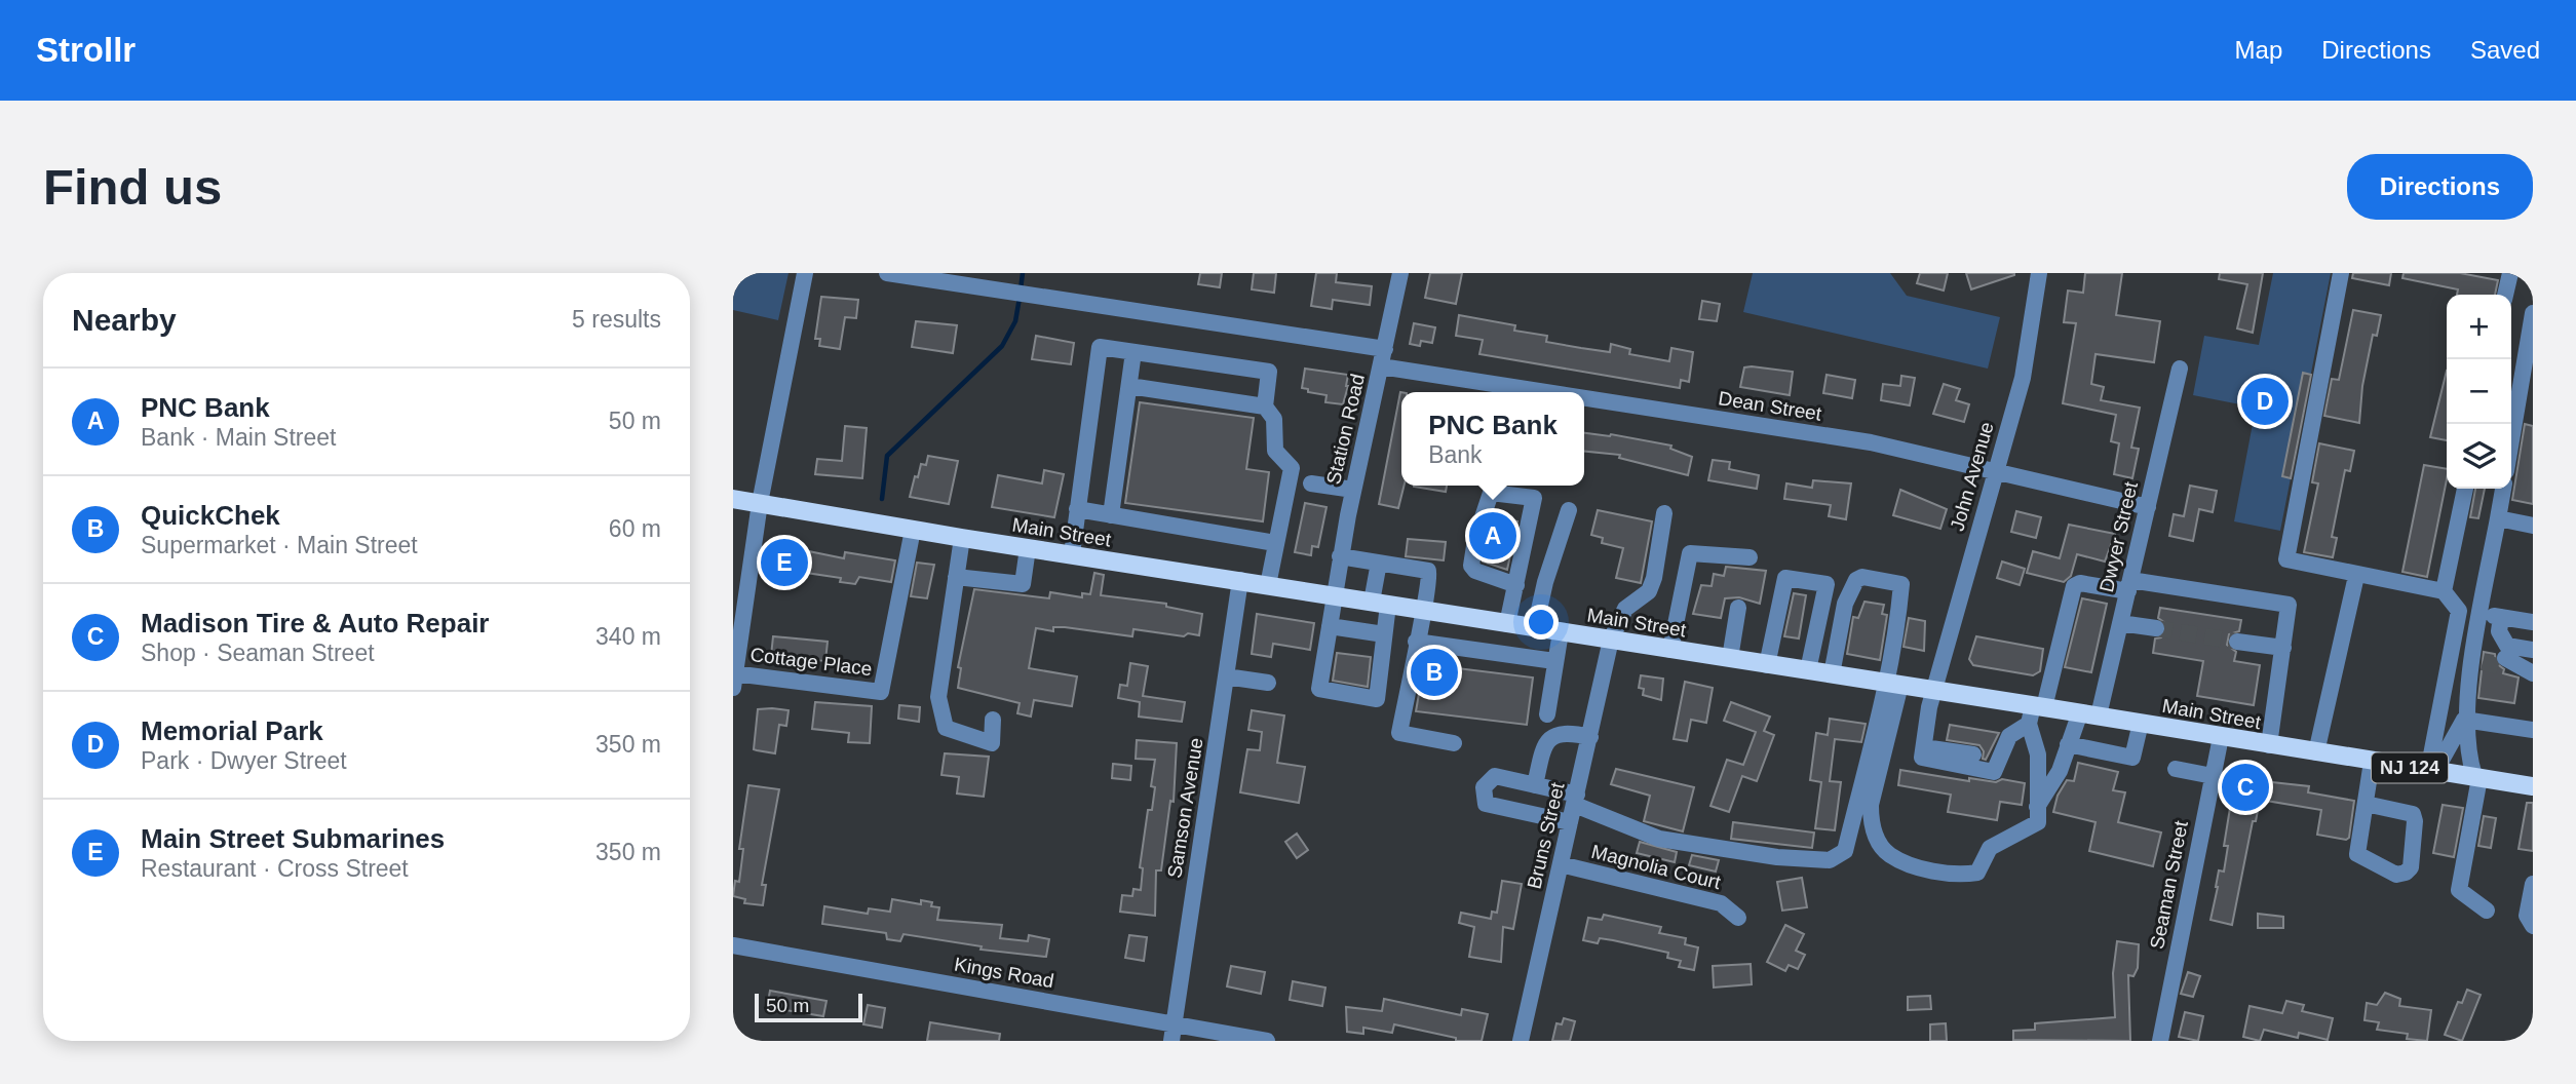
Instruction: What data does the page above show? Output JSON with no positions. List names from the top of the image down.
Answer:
{
  "streets": {
    "main road": ["Main Street", "NJ 124"],
    "street": [
      "Dean Street",
      "Station Road",
      "John Avenue",
      "Dwyer Street",
      "Cottage Place",
      "Samson Avenue",
      "Bruns Street",
      "Magnolia Court",
      "Seaman Street",
      "Kings Road"
    ]
  },
  "crossings": [
    ["Dean Street", "Station Road"],
    ["Dean Street", "John Avenue"],
    ["Dean Street", "Dwyer Street"],
    ["Station Road", "Main Street"],
    ["John Avenue", "Main Street"],
    ["Main Street", "Dwyer Street"],
    ["Main Street", "Cottage Place"],
    ["Main Street", "Samson Avenue"],
    ["Main Street", "Bruns Street"],
    ["Main Street", "Seaman Street"],
    ["Samson Avenue", "Kings Road"],
    ["Bruns Street", "Magnolia Court"]
  ],
  "scale_bar": "50 m",
  "page": {
    "header": "Strollr",
    "nav": ["Map", "Directions", "Saved"],
    "buttons": "Directions",
    "title": "Find us",
    "heading": ["Nearby", "5 results"],
    "map_buttons": ["+", "−"],
    "list": [
      {
        "mark": "A",
        "name": "PNC Bank",
        "note": "Bank · Main Street",
        "value": "50 m"
      },
      {
        "mark": "B",
        "name": "QuickChek",
        "note": "Supermarket · Main Street",
        "value": "60 m"
      },
      {
        "mark": "C",
        "name": "Madison Tire & Auto Repair",
        "note": "Shop · Seaman Street",
        "value": "340 m"
      },
      {
        "mark": "D",
        "name": "Memorial Park",
        "note": "Park · Dwyer Street",
        "value": "350 m"
      },
      {
        "mark": "E",
        "name": "Main Street Submarines",
        "note": "Restaurant · Cross Street",
        "value": "350 m"
      }
    ],
    "pins": [
      "D",
      "A",
      "E",
      "B",
      "C"
    ],
    "popup": ["PNC Bank", "Bank"],
    "scale": "50 m"
  }
}
